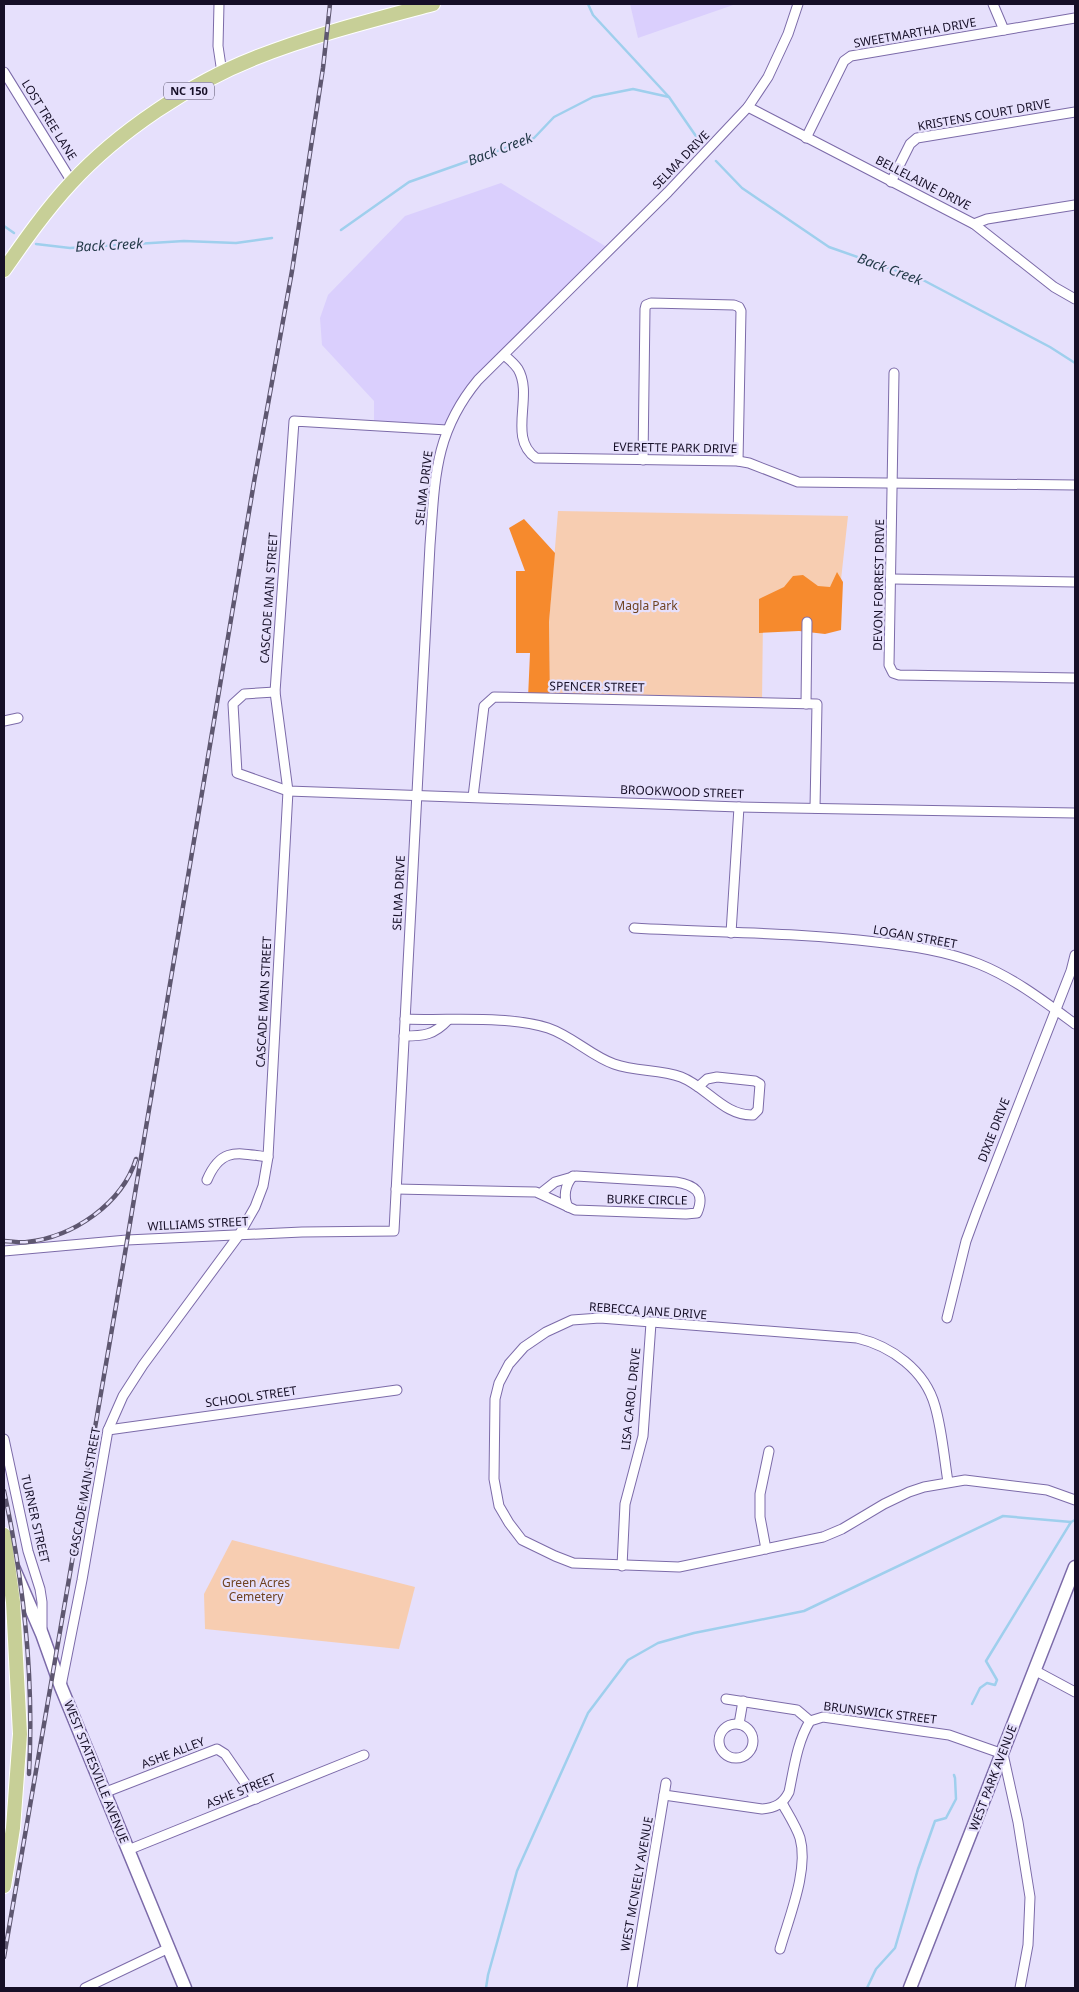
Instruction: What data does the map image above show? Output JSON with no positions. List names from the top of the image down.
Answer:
{
  "streets": {
    "main road": ["NC 150"],
    "street": [
      "SWEETMARTHA DRIVE",
      "KRISTENS COURT DRIVE",
      "LOST TREE LANE",
      "SELMA DRIVE",
      "BELLELAINE DRIVE",
      "EVERETTE PARK DRIVE",
      "DEVON FORREST DRIVE",
      "CASCADE MAIN STREET",
      "SPENCER STREET",
      "BROOKWOOD STREET",
      "LOGAN STREET",
      "DIXIE DRIVE",
      "BURKE CIRCLE",
      "WILLIAMS STREET",
      "REBECCA JANE DRIVE",
      "SCHOOL STREET",
      "LISA CAROL DRIVE",
      "TURNER STREET",
      "BRUNSWICK STREET",
      "ASHE ALLEY",
      "WEST STATESVILLE AVENUE",
      "WEST PARK AVENUE",
      "ASHE STREET",
      "WEST MCNEELY AVENUE"
    ]
  },
  "crossings": [
    ["SWEETMARTHA DRIVE", "BELLELAINE DRIVE"],
    ["NC 150", "LOST TREE LANE"],
    ["KRISTENS COURT DRIVE", "BELLELAINE DRIVE"],
    ["SELMA DRIVE", "BELLELAINE DRIVE"],
    ["SELMA DRIVE", "EVERETTE PARK DRIVE"],
    ["SELMA DRIVE", "CASCADE MAIN STREET"],
    ["SELMA DRIVE", "BROOKWOOD STREET"],
    ["SELMA DRIVE", "BURKE CIRCLE"],
    ["SELMA DRIVE", "WILLIAMS STREET"],
    ["EVERETTE PARK DRIVE", "DEVON FORREST DRIVE"],
    ["CASCADE MAIN STREET", "BROOKWOOD STREET"],
    ["CASCADE MAIN STREET", "WILLIAMS STREET"],
    ["CASCADE MAIN STREET", "SCHOOL STREET"],
    ["CASCADE MAIN STREET", "WEST STATESVILLE AVENUE"],
    ["SPENCER STREET", "BROOKWOOD STREET"],
    ["LOGAN STREET", "DIXIE DRIVE"],
    ["REBECCA JANE DRIVE", "LISA CAROL DRIVE"],
    ["TURNER STREET", "WEST STATESVILLE AVENUE"],
    ["BRUNSWICK STREET", "WEST PARK AVENUE"],
    ["ASHE ALLEY", "WEST STATESVILLE AVENUE"],
    ["ASHE ALLEY", "ASHE STREET"],
    ["WEST STATESVILLE AVENUE", "ASHE STREET"]
  ],
  "water": ["Back Creek"],
  "parks": ["Magla Park", "Green Acres Cemetery"]
}
